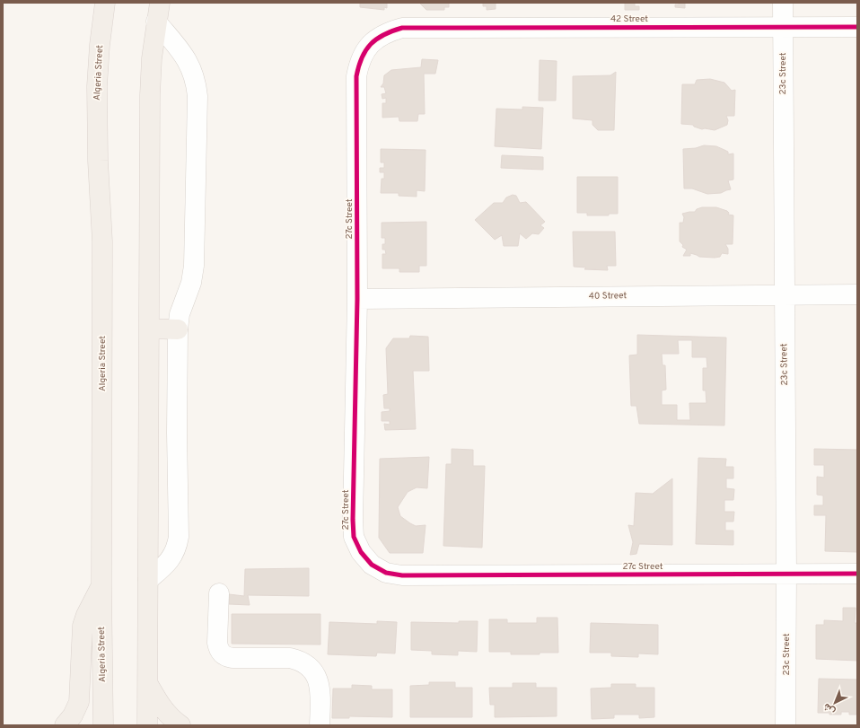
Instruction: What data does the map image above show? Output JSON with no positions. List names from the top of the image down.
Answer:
{
  "streets": {
    "main road": ["Algeria Street"],
    "street": [
      "42 Street",
      "23c Street",
      "27c Street",
      "40 Street"
    ]
  },
  "crossings": [
    ["42 Street", "23c Street"],
    ["42 Street", "27c Street"],
    ["23c Street", "27c Street"],
    ["23c Street", "40 Street"],
    ["27c Street", "40 Street"]
  ],
  "north": "bottom left"
}
